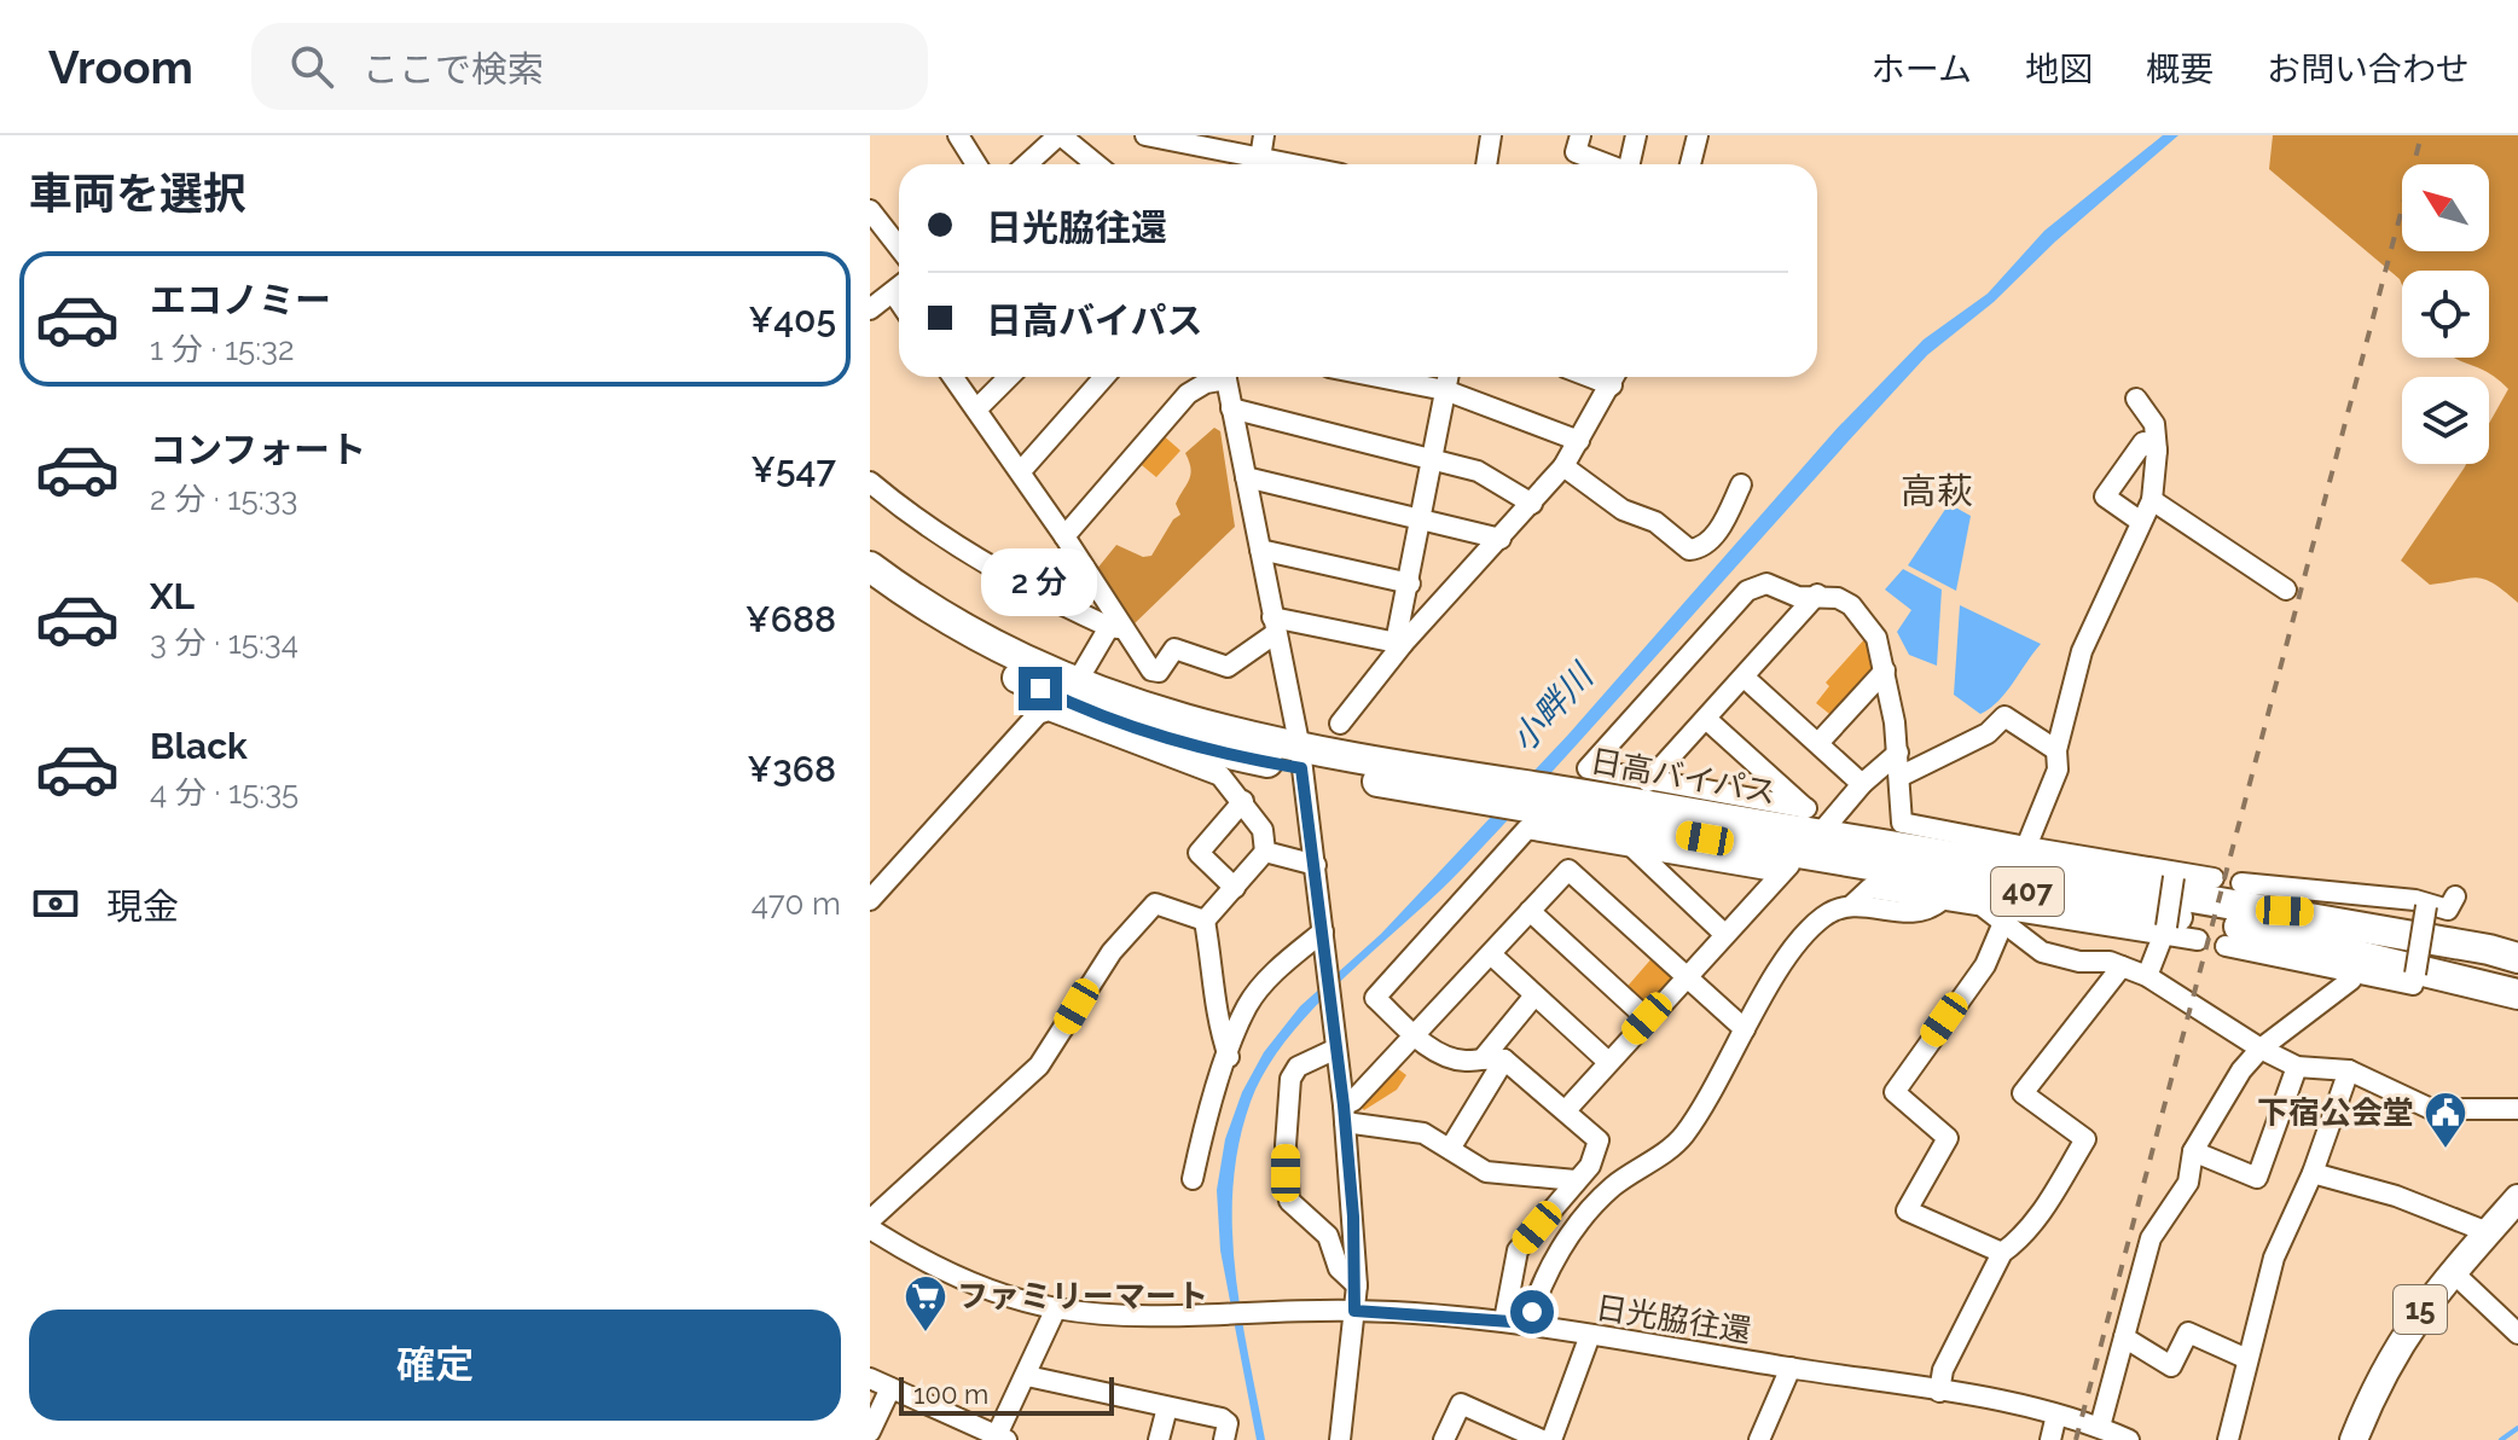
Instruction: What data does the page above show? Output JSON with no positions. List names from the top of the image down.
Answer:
{
  "streets": {
    "highway": ["日高バイパス", "407"],
    "main road": ["15"],
    "street": ["日光脇往還"]
  },
  "crossings": [
    ["日高バイパス", "407"]
  ],
  "districts": ["高萩"],
  "water": ["小畔川"],
  "places": {
    "public building": ["下宿公会堂"],
    "supermarket": ["ファミリーマート"]
  },
  "scale_bar": "100 m",
  "north": "top left",
  "page": {
    "header": "Vroom",
    "search": "ここで検索",
    "nav": [
      "ホーム",
      "地図",
      "概要",
      "お問い合わせ"
    ],
    "heading": "車両を選択",
    "banner": ["日光脇往還", "日高バイパス"],
    "list": [
      {
        "name": "エコノミー",
        "note": "1 分 · 15:32",
        "value": "¥405"
      },
      {
        "name": "コンフォート",
        "note": "2 分 · 15:33",
        "value": "¥547"
      },
      {
        "name": "XL",
        "note": "3 分 · 15:34",
        "value": "¥688"
      },
      {
        "name": "Black",
        "note": "4 分 · 15:35",
        "value": "¥368"
      }
    ],
    "bubble": "2 分",
    "pay": ["現金", "470 m"],
    "buttons": "確定",
    "scale": "100 m"
  }
}
